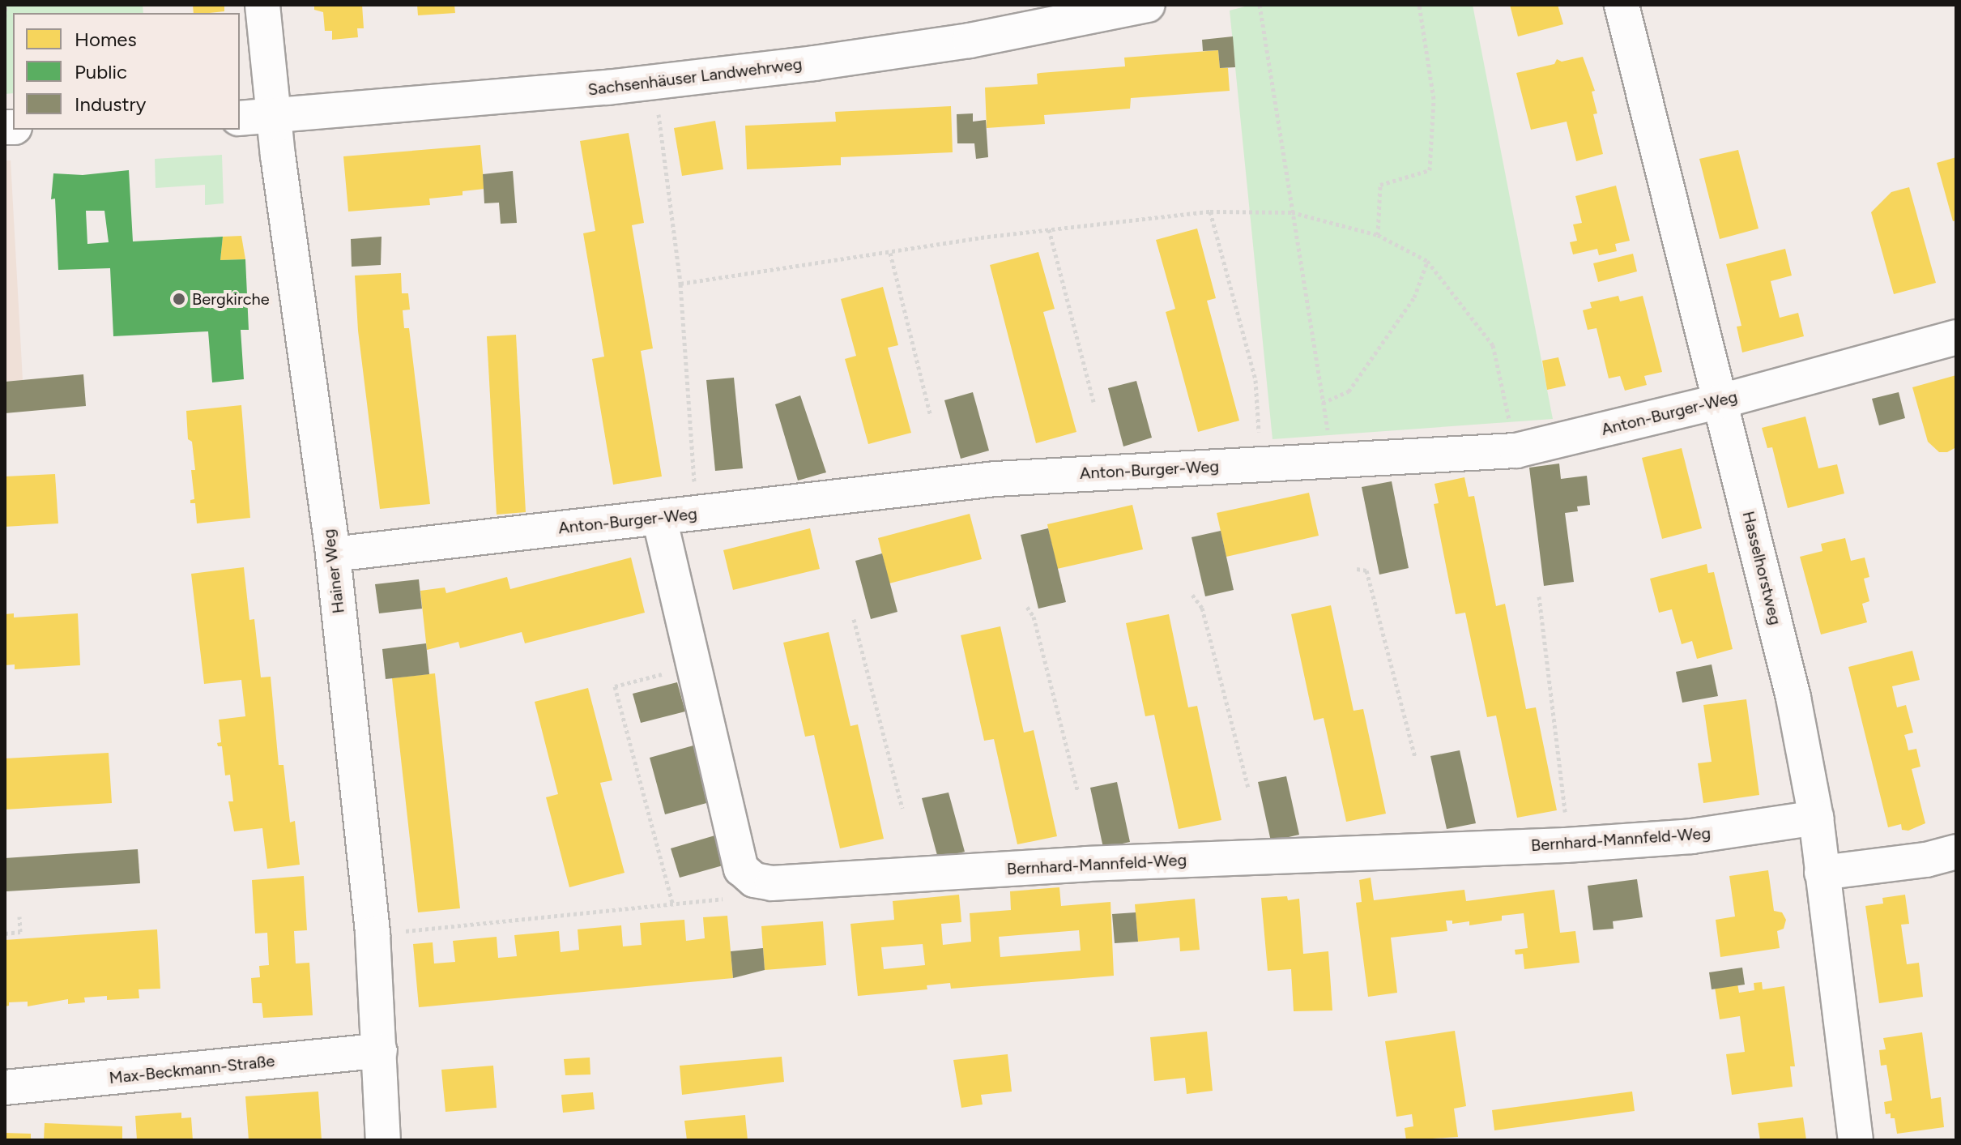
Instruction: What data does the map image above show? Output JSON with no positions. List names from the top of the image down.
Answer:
{
  "streets": {
    "street": [
      "Sachsenhäuser Landwehrweg",
      "Anton-Burger-Weg",
      "Hasselhorstweg",
      "Hainer Weg",
      "Bernhard-Mannfeld-Weg",
      "Max-Beckmann-Straße"
    ]
  },
  "crossings": [
    ["Sachsenhäuser Landwehrweg", "Hainer Weg"],
    ["Anton-Burger-Weg", "Hasselhorstweg"],
    ["Anton-Burger-Weg", "Hainer Weg"],
    ["Hasselhorstweg", "Bernhard-Mannfeld-Weg"],
    ["Hainer Weg", "Max-Beckmann-Straße"]
  ],
  "places": ["Bergkirche"],
  "legend": ["Homes", "Public", "Industry"]
}
